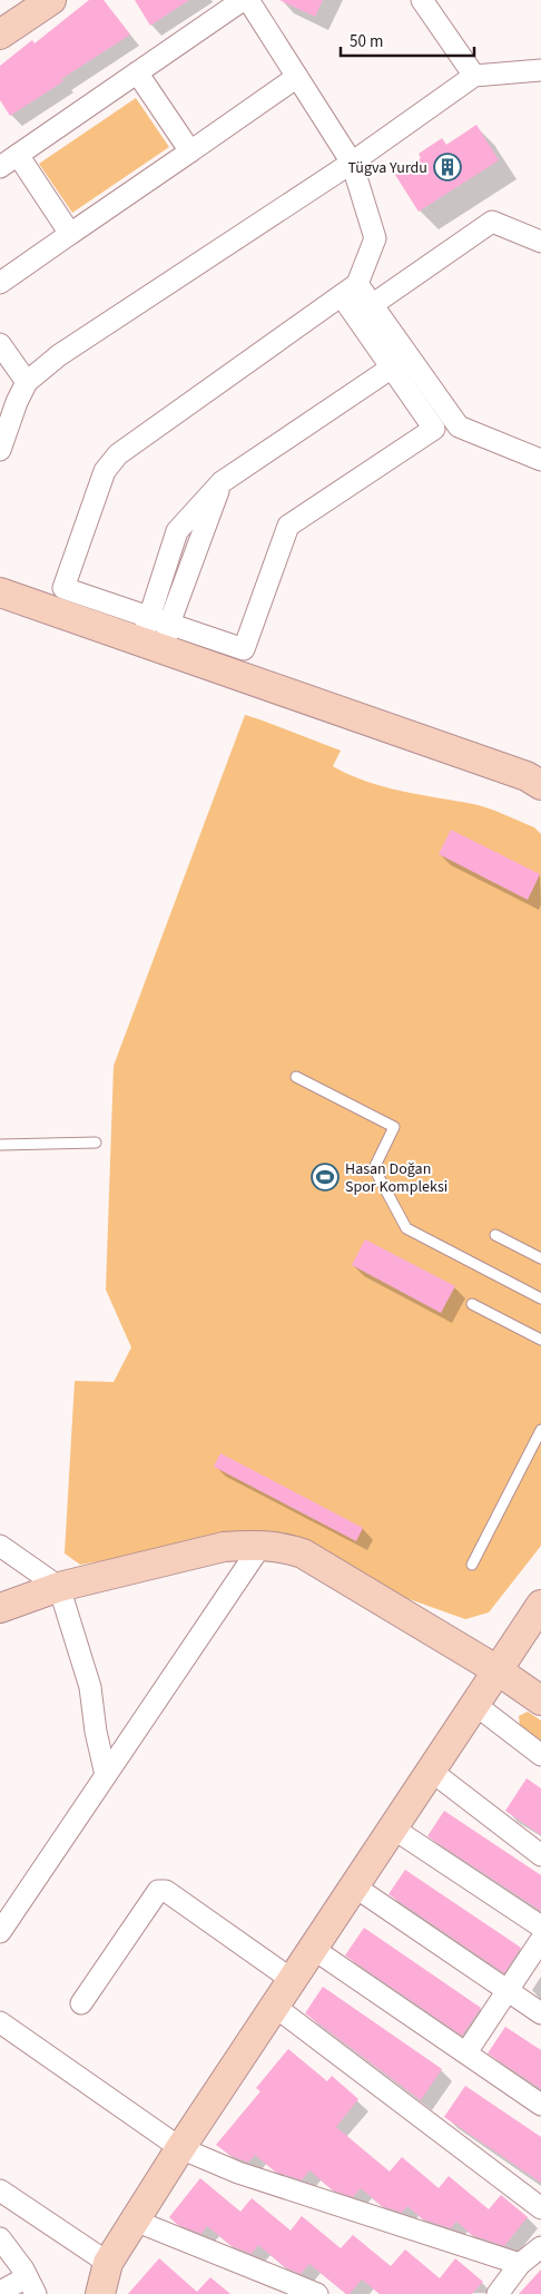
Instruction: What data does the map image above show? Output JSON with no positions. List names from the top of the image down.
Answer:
{
  "places": {
    "building": ["Tügva Yurdu"],
    "sports": ["Hasan Doğan Spor Kompleksi"]
  },
  "scale_bar": "50 m"
}
